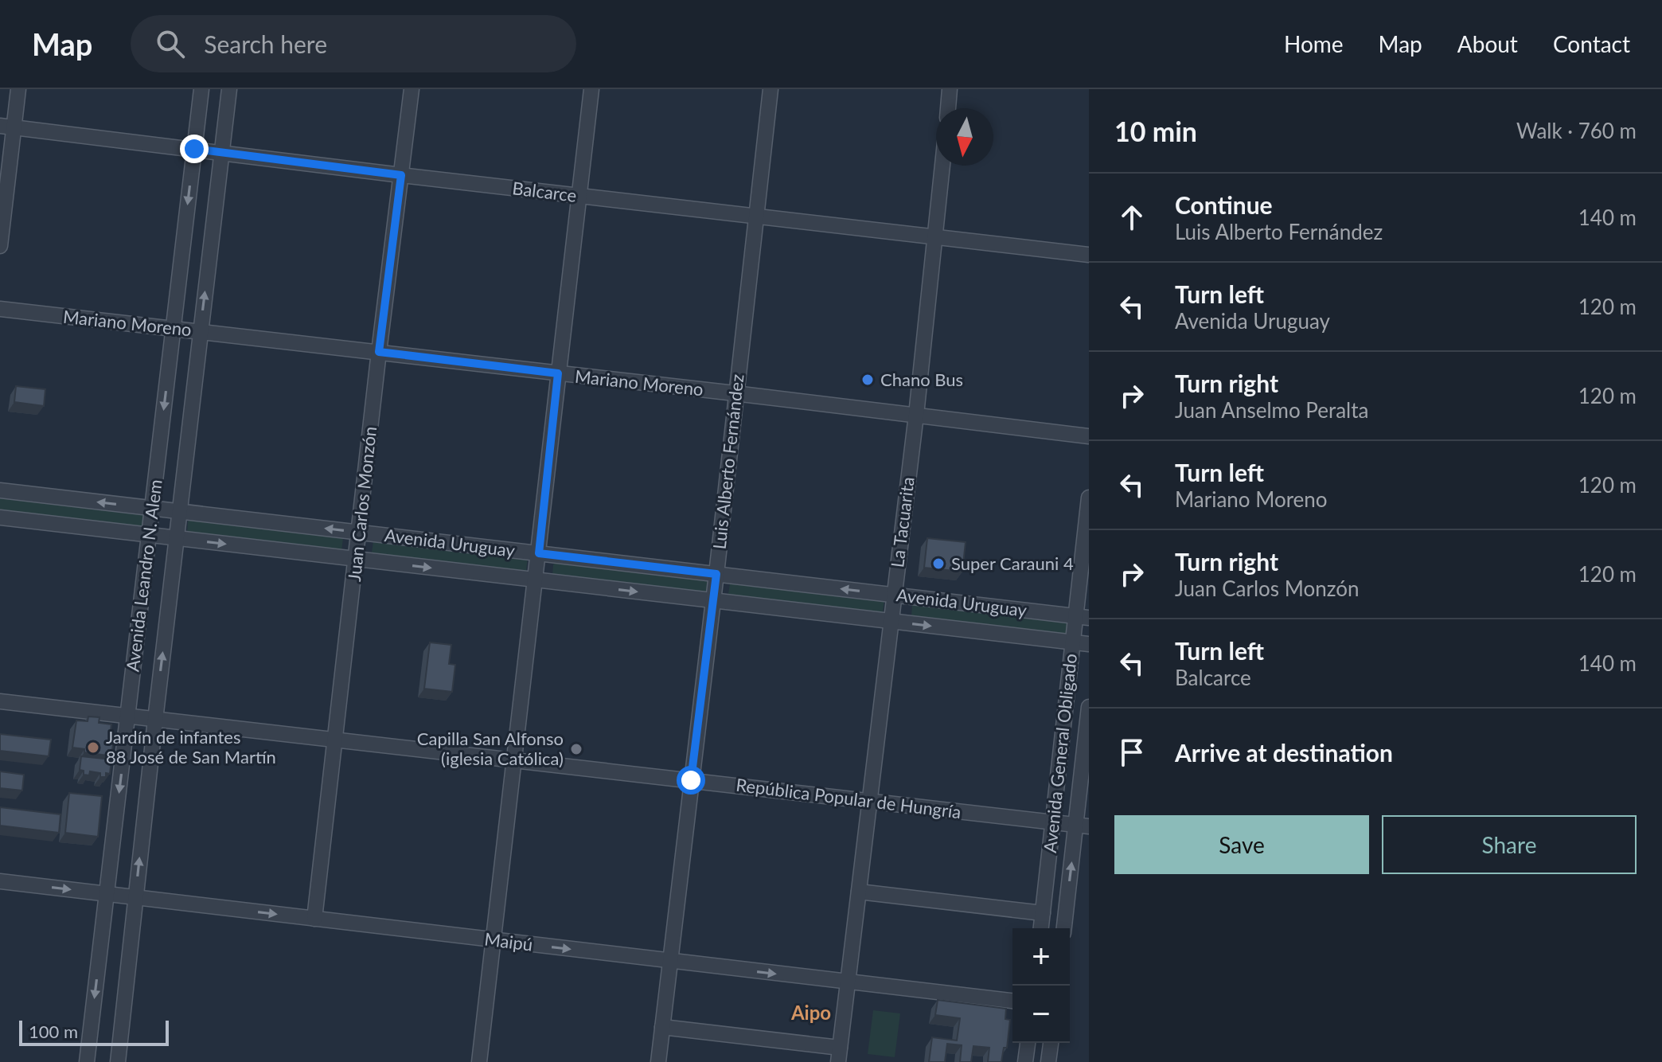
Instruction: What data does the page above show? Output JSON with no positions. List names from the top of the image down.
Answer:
{
  "streets": {
    "street": [
      "Balcarce",
      "Mariano Moreno",
      "Luis Alberto Fernández",
      "Juan Carlos Monzón",
      "La Tacuarita",
      "Avenida Uruguay",
      "Avenida Leandro N. Alem",
      "Avenida General Obligado",
      "República Popular de Hungría",
      "Maipú"
    ]
  },
  "crossings": [
    ["Balcarce", "Luis Alberto Fernández"],
    ["Balcarce", "Juan Carlos Monzón"],
    ["Balcarce", "La Tacuarita"],
    ["Balcarce", "Avenida Leandro N. Alem"],
    ["Mariano Moreno", "Luis Alberto Fernández"],
    ["Mariano Moreno", "Juan Carlos Monzón"],
    ["Mariano Moreno", "La Tacuarita"],
    ["Mariano Moreno", "Avenida Leandro N. Alem"],
    ["Luis Alberto Fernández", "Avenida Uruguay"],
    ["Luis Alberto Fernández", "República Popular de Hungría"],
    ["Luis Alberto Fernández", "Maipú"],
    ["Juan Carlos Monzón", "Avenida Uruguay"],
    ["Juan Carlos Monzón", "República Popular de Hungría"],
    ["Juan Carlos Monzón", "Maipú"],
    ["La Tacuarita", "Avenida Uruguay"],
    ["La Tacuarita", "República Popular de Hungría"],
    ["La Tacuarita", "Maipú"],
    ["Avenida Uruguay", "Avenida Leandro N. Alem"],
    ["Avenida Uruguay", "Avenida General Obligado"],
    ["Avenida Leandro N. Alem", "República Popular de Hungría"],
    ["Avenida Leandro N. Alem", "Maipú"],
    ["Avenida General Obligado", "República Popular de Hungría"]
  ],
  "one_way": ["Maipú"],
  "districts": ["Aipo"],
  "places": [
    "Chano Bus",
    "Super Carauni 4",
    "Jardín de infantes 88 José de San Martín",
    "Capilla San Alfonso (iglesia Católica)"
  ],
  "scale_bar": "100 m",
  "north": "bottom",
  "page": {
    "header": "Map",
    "search": "Search here",
    "nav": [
      "Home",
      "Map",
      "About",
      "Contact"
    ],
    "heading": ["10 min", "Walk · 760 m"],
    "list": [
      ["Continue", "Luis Alberto Fernández", "140 m"],
      ["Turn left", "Avenida Uruguay", "120 m"],
      ["Turn right", "Juan Anselmo Peralta", "120 m"],
      ["Turn left", "Mariano Moreno", "120 m"],
      ["Turn right", "Juan Carlos Monzón", "120 m"],
      ["Turn left", "Balcarce", "140 m"],
      "Arrive at destination"
    ],
    "buttons": ["Save", "Share"],
    "map_buttons": ["+", "−"],
    "scale": "100 m"
  }
}
